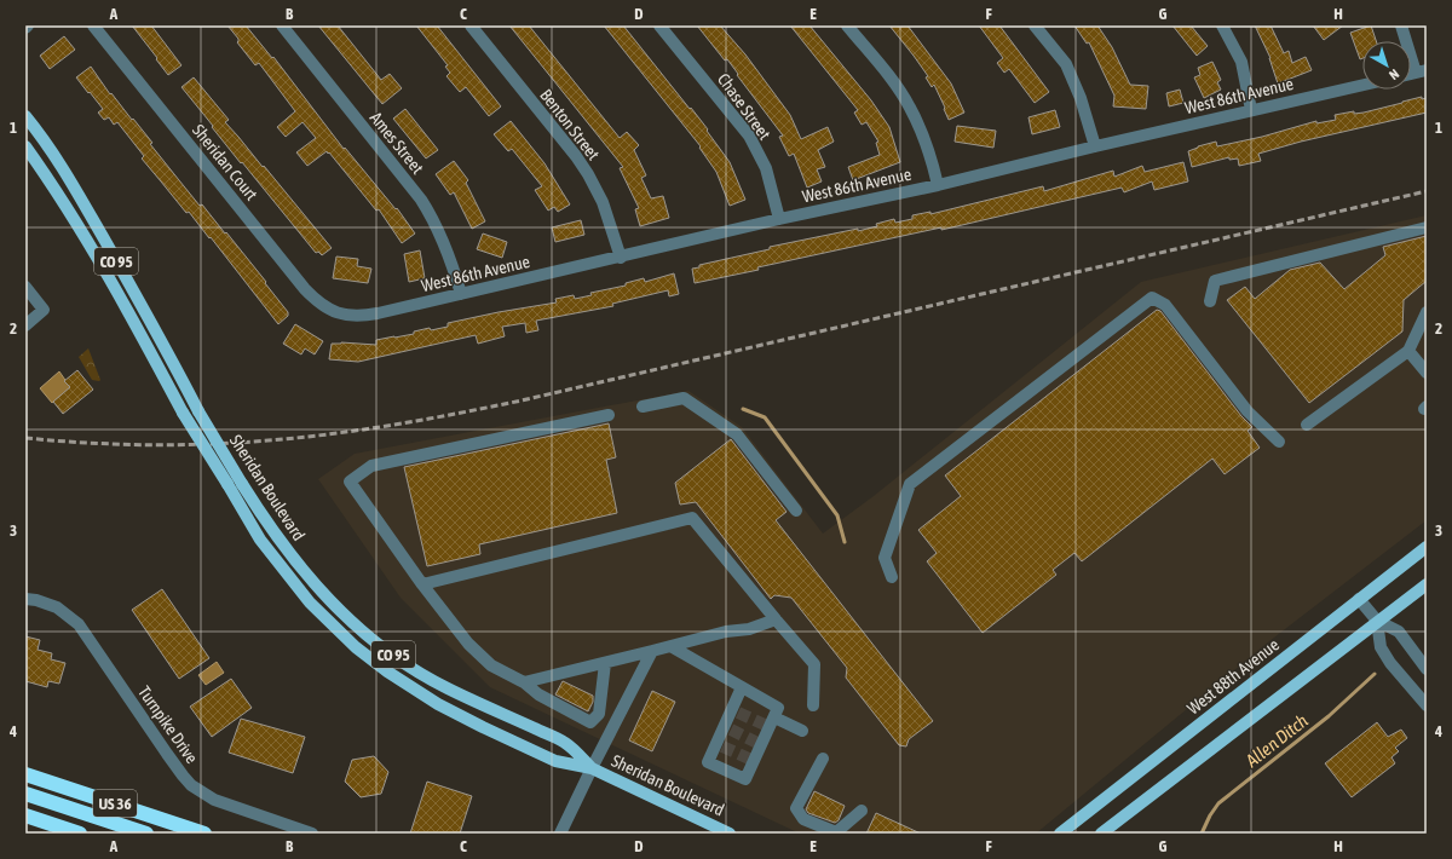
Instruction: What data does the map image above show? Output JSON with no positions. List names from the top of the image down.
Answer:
{
  "streets": {
    "highway": ["US 36"],
    "main road": ["CO 95", "Sheridan Boulevard", "West 88th Avenue"],
    "street": [
      "West 86th Avenue",
      "Chase Street",
      "Benton Street",
      "Ames Street",
      "Sheridan Court",
      "Turnpike Drive"
    ]
  },
  "crossings": [
    ["West 86th Avenue", "Chase Street"],
    ["West 86th Avenue", "Benton Street"],
    ["West 86th Avenue", "Ames Street"],
    ["West 86th Avenue", "Sheridan Court"]
  ],
  "water": ["Allen Ditch"],
  "north": "bottom right",
  "grid": {
    "columns": [
      "A",
      "B",
      "C",
      "D",
      "E",
      "F",
      "G",
      "H"
    ],
    "rows": [
      "1",
      "2",
      "3",
      "4"
    ]
  }
}
